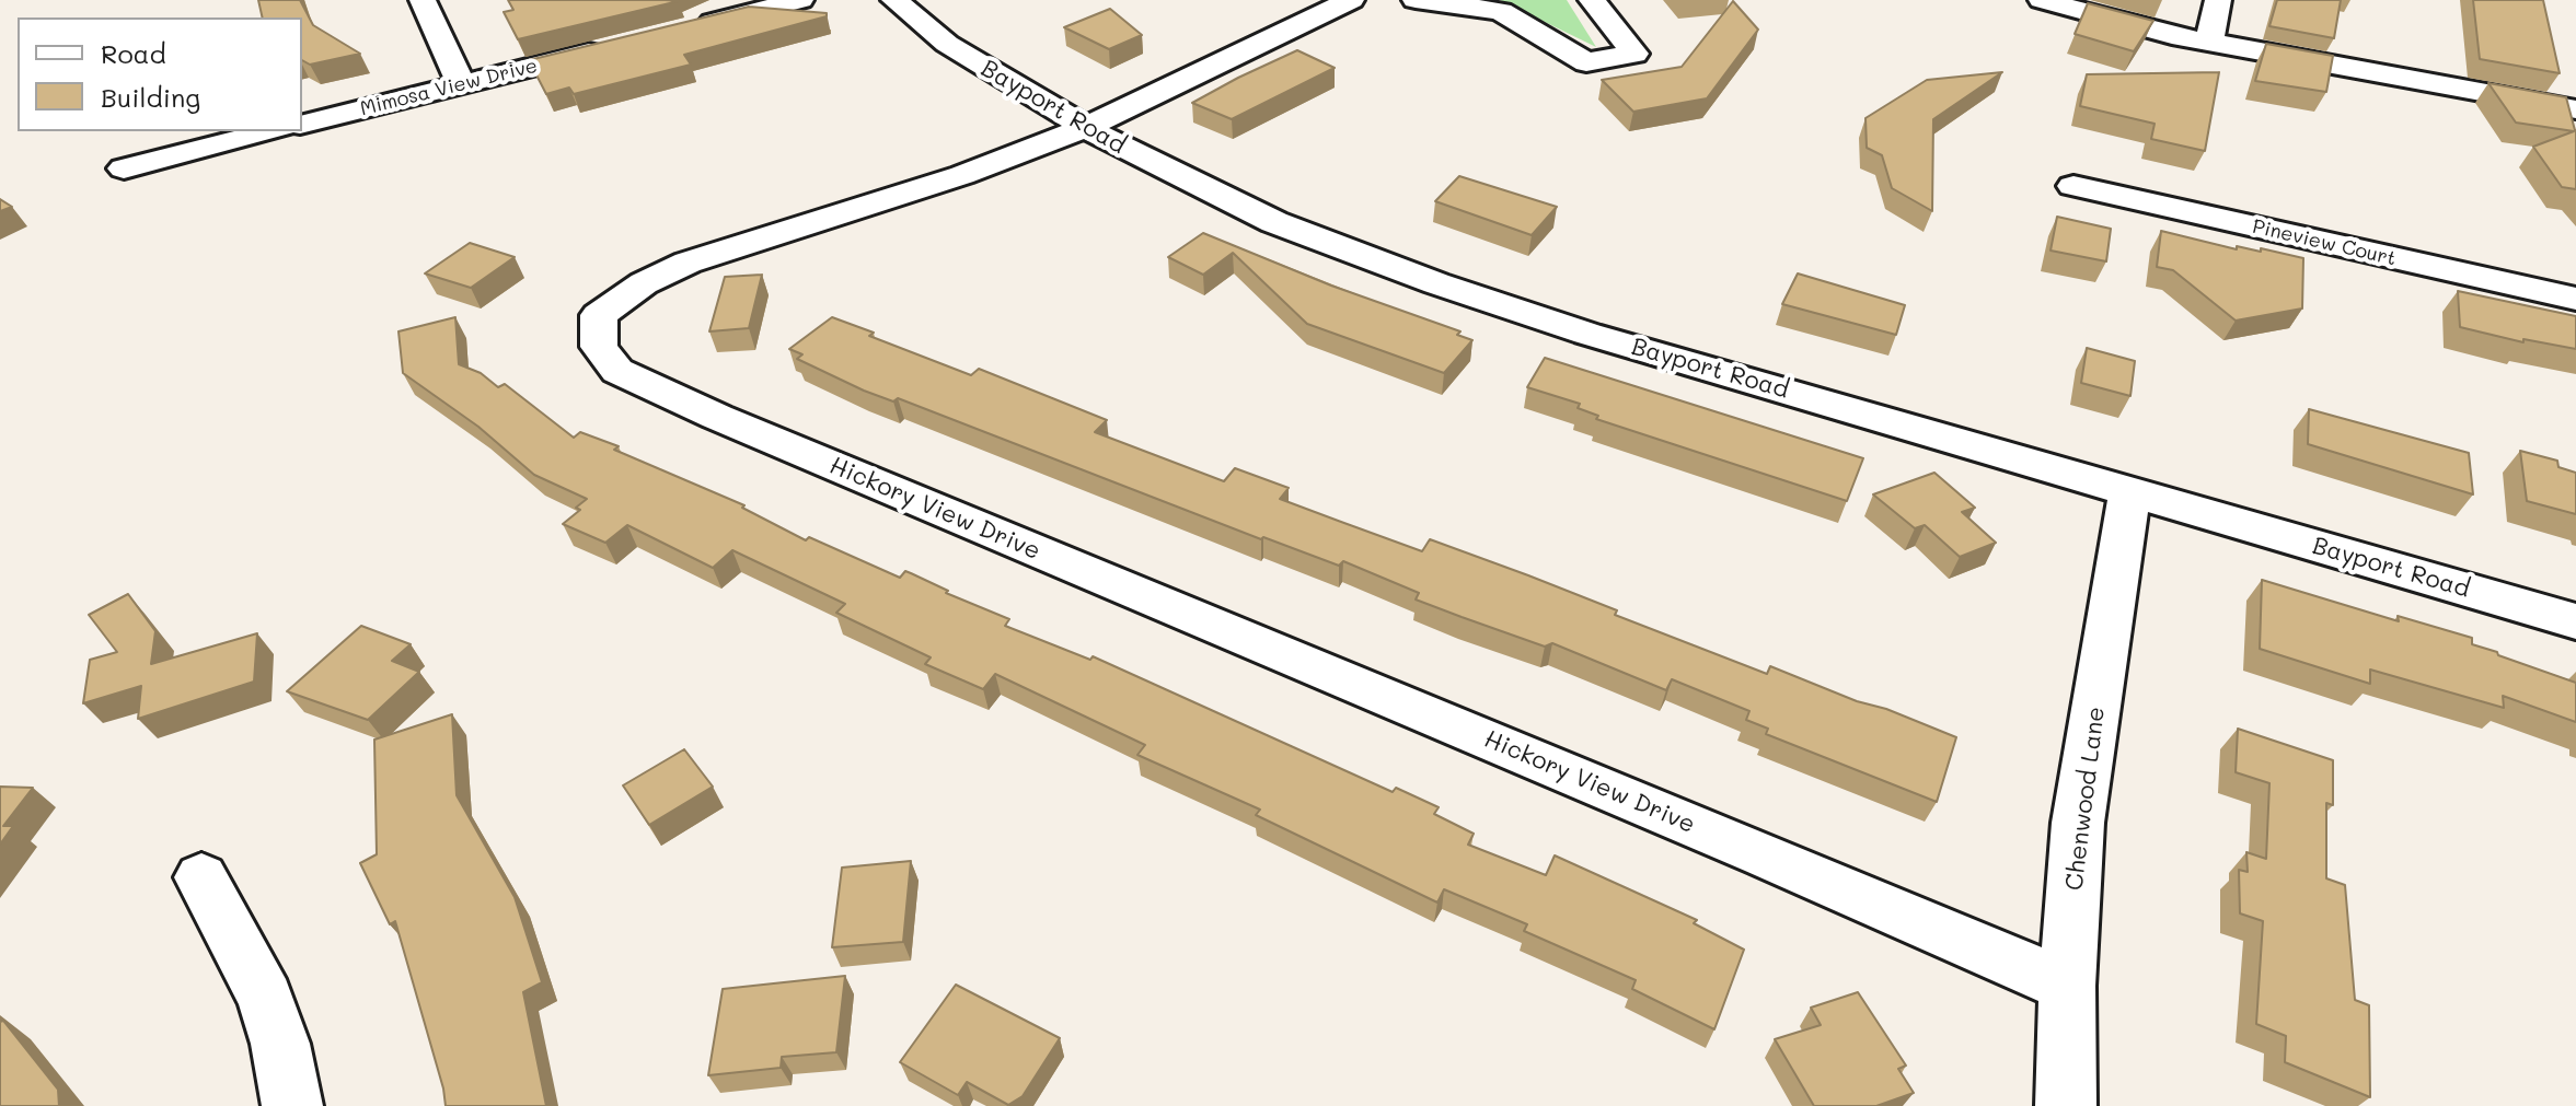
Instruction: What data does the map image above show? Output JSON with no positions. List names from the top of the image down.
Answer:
{
  "streets": {
    "street": [
      "Mimosa View Drive",
      "Bayport Road",
      "Pineview Court",
      "Hickory View Drive",
      "Chenwood Lane"
    ]
  },
  "crossings": [
    ["Bayport Road", "Hickory View Drive"],
    ["Bayport Road", "Chenwood Lane"],
    ["Hickory View Drive", "Chenwood Lane"]
  ],
  "legend": ["Road", "Building"]
}
